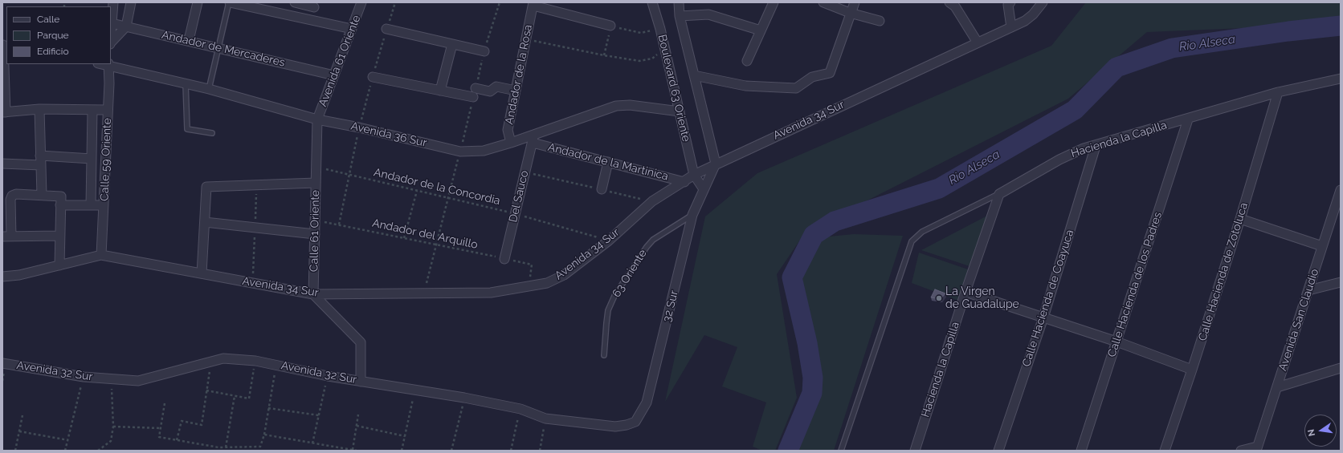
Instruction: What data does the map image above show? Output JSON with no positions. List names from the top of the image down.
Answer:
{
  "streets": {
    "street": [
      "Andador de Mercaderes",
      "Avenida 61 Oriente",
      "Andador de la Rosa",
      "Boulevard 63 Oriente",
      "Avenida 34 Sur",
      "Avenida 36 Sur",
      "Hacienda la Capilla",
      "Calle 59 Oriente",
      "Andador de la Martinica",
      "Del Sauco",
      "Calle 61 Oriente",
      "Calle Hacienda de Zotoluca",
      "Calle Hacienda de los Padres",
      "Calle Hacienda de Coayuca",
      "32 Sur",
      "Avenida San Claudio",
      "Avenida 32 Sur"
    ],
    "lane": ["63 Oriente"],
    "path": ["Andador de la Concordia", "Andador del Arquillo"]
  },
  "crossings": [
    ["Andador de Mercaderes", "Avenida 61 Oriente"],
    ["Avenida 61 Oriente", "Avenida 36 Sur"],
    ["Avenida 61 Oriente", "Calle 61 Oriente"],
    ["Andador de la Rosa", "Avenida 36 Sur"],
    ["Boulevard 63 Oriente", "Avenida 34 Sur"],
    ["Boulevard 63 Oriente", "Avenida 36 Sur"],
    ["Boulevard 63 Oriente", "32 Sur"],
    ["Avenida 34 Sur", "Calle 59 Oriente"],
    ["Avenida 34 Sur", "Andador de la Martinica"],
    ["Avenida 34 Sur", "Andador de la Concordia"],
    ["Avenida 34 Sur", "Calle 61 Oriente"],
    ["Avenida 34 Sur", "32 Sur"],
    ["Avenida 36 Sur", "Calle 59 Oriente"],
    ["Avenida 36 Sur", "Andador de la Martinica"],
    ["Avenida 36 Sur", "Del Sauco"],
    ["Avenida 36 Sur", "Calle 61 Oriente"],
    ["Hacienda la Capilla", "Calle Hacienda de Zotoluca"],
    ["Hacienda la Capilla", "Calle Hacienda de los Padres"],
    ["Hacienda la Capilla", "Calle Hacienda de Coayuca"],
    ["Andador de la Martinica", "Del Sauco"],
    ["Andador de la Concordia", "Del Sauco"],
    ["Andador de la Concordia", "Calle 61 Oriente"],
    ["Del Sauco", "Andador del Arquillo"],
    ["Calle 61 Oriente", "Andador del Arquillo"],
    ["63 Oriente", "32 Sur"],
    ["32 Sur", "Avenida 32 Sur"]
  ],
  "water": ["Rio Alseca"],
  "places": ["La Virgen de Guadalupe"],
  "legend": ["Calle", "Parque", "Edificio"],
  "north": "left"
}
